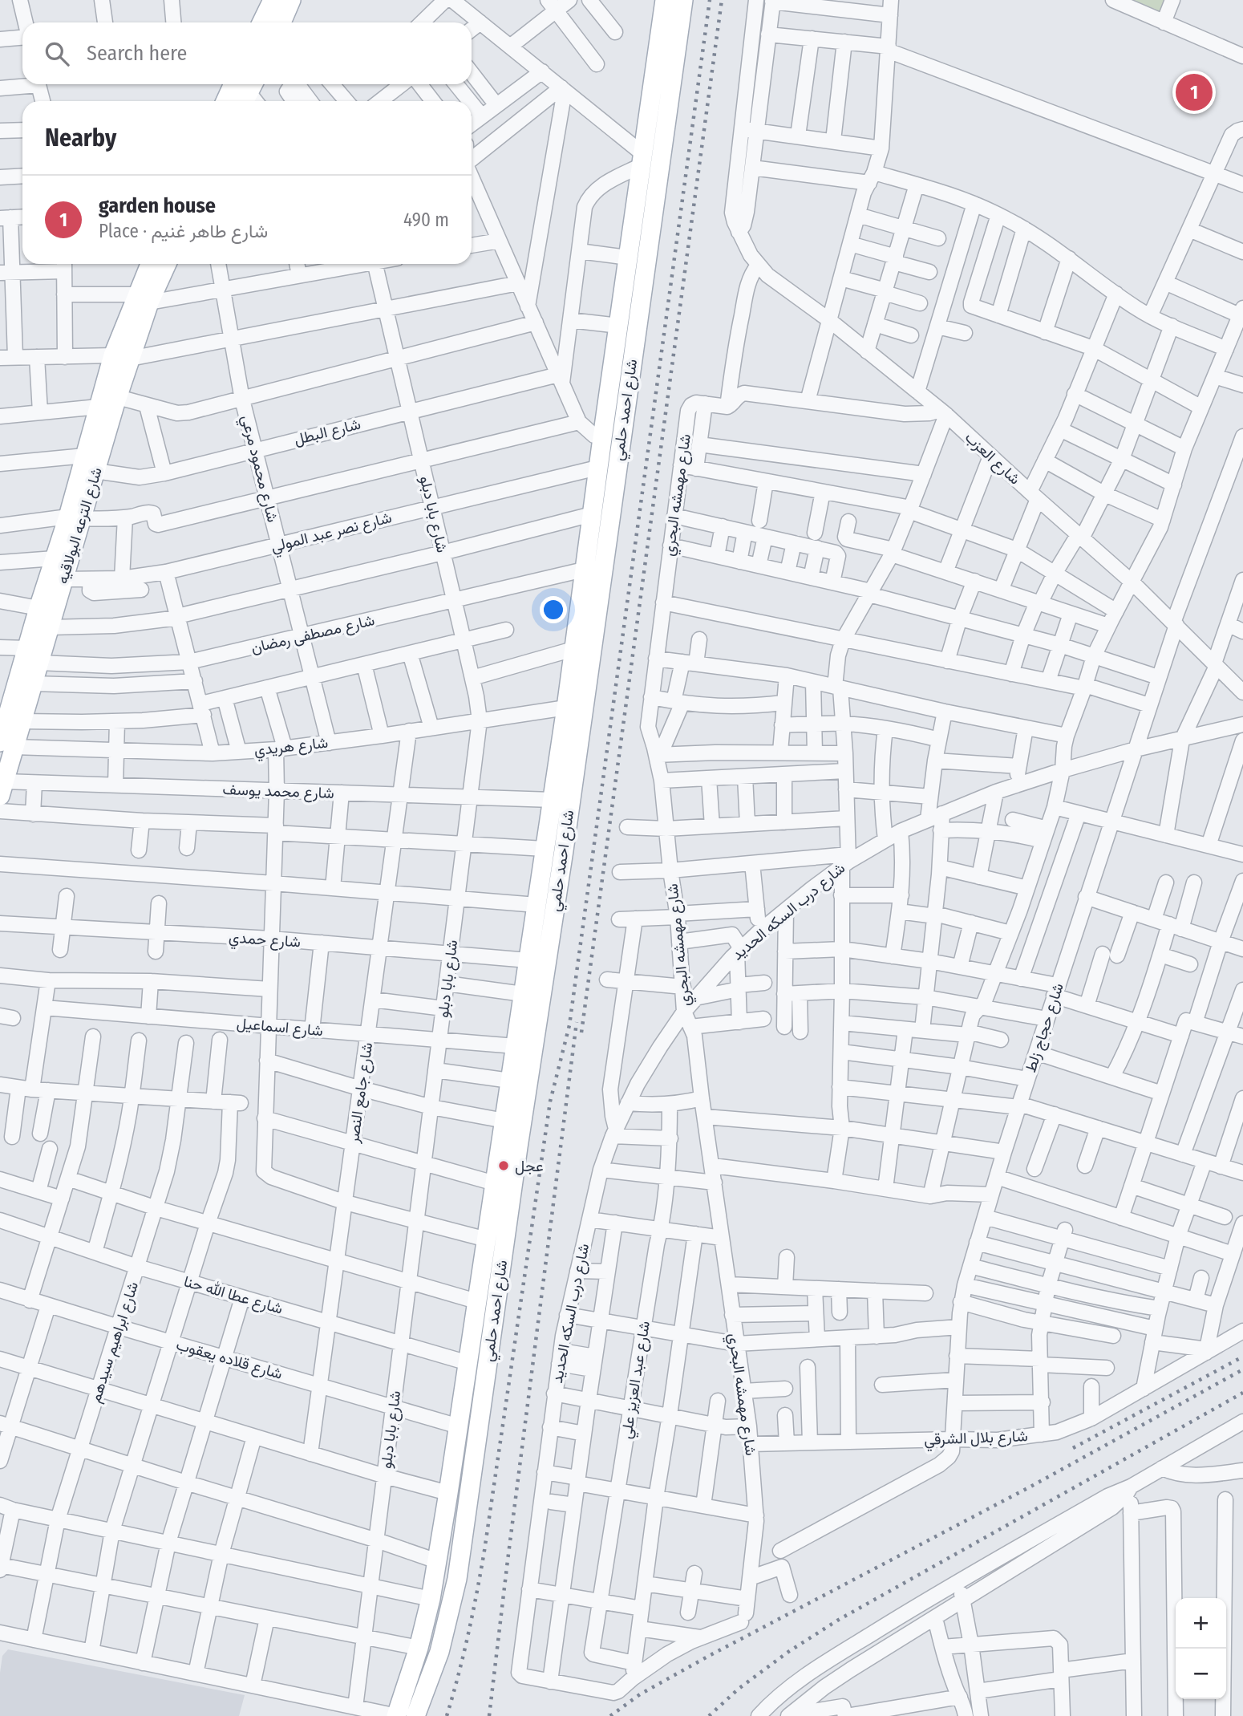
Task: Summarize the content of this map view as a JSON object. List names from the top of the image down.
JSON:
{
  "streets": {
    "main road": ["شارع احمد حلمي", "شارع الترعه البولاقيه"],
    "street": [
      "شارع البطل",
      "شارع العزب",
      "شارع محمود مرعي",
      "شارع مهمشه البحري",
      "شارع بابا دبلو",
      "شارع نصر عبد المولي",
      "شارع مصطفى رمضان",
      "شارع هريدي",
      "شارع محمد يوسف",
      "شارع درب السكه الحديد",
      "شارع حمدي",
      "شارع اسماعيل",
      "شارع حجاج زلط",
      "شارع جامع النصر",
      "شارع عطا الله حنا",
      "شارع ابراهيم سيدهم",
      "شارع قلاده يعقوب",
      "شارع عبد العزيز علي",
      "شارع بلال الشرقي"
    ]
  },
  "crossings": [
    ["شارع احمد حلمي", "شارع نصر عبد المولي"],
    ["شارع احمد حلمي", "شارع مصطفى رمضان"],
    ["شارع احمد حلمي", "شارع هريدي"],
    ["شارع احمد حلمي", "شارع محمد يوسف"],
    ["شارع احمد حلمي", "شارع حمدي"],
    ["شارع احمد حلمي", "شارع اسماعيل"],
    ["شارع احمد حلمي", "شارع عطا الله حنا"],
    ["شارع احمد حلمي", "شارع قلاده يعقوب"],
    ["شارع البطل", "شارع محمود مرعي"],
    ["شارع البطل", "شارع بابا دبلو"],
    ["شارع البطل", "شارع الترعه البولاقيه"],
    ["شارع العزب", "شارع حجاج زلط"],
    ["شارع محمود مرعي", "شارع نصر عبد المولي"],
    ["شارع محمود مرعي", "شارع مصطفى رمضان"],
    ["شارع محمود مرعي", "شارع هريدي"],
    ["شارع مهمشه البحري", "شارع درب السكه الحديد"],
    ["شارع مهمشه البحري", "شارع بلال الشرقي"],
    ["شارع بابا دبلو", "شارع نصر عبد المولي"],
    ["شارع بابا دبلو", "شارع مصطفى رمضان"],
    ["شارع بابا دبلو", "شارع هريدي"],
    ["شارع بابا دبلو", "شارع محمد يوسف"],
    ["شارع بابا دبلو", "شارع حمدي"],
    ["شارع بابا دبلو", "شارع اسماعيل"],
    ["شارع بابا دبلو", "شارع عطا الله حنا"],
    ["شارع بابا دبلو", "شارع قلاده يعقوب"],
    ["شارع الترعه البولاقيه", "شارع نصر عبد المولي"],
    ["شارع الترعه البولاقيه", "شارع مصطفى رمضان"],
    ["شارع الترعه البولاقيه", "شارع هريدي"],
    ["شارع الترعه البولاقيه", "شارع محمد يوسف"],
    ["شارع هريدي", "شارع جامع النصر"],
    ["شارع محمد يوسف", "شارع جامع النصر"],
    ["شارع درب السكه الحديد", "شارع حجاج زلط"],
    ["شارع حمدي", "شارع جامع النصر"],
    ["شارع اسماعيل", "شارع جامع النصر"],
    ["شارع حجاج زلط", "شارع بلال الشرقي"],
    ["شارع جامع النصر", "شارع عطا الله حنا"],
    ["شارع جامع النصر", "شارع قلاده يعقوب"],
    ["شارع عطا الله حنا", "شارع ابراهيم سيدهم"],
    ["شارع ابراهيم سيدهم", "شارع قلاده يعقوب"]
  ],
  "places": ["عجل"],
  "page": {
    "search": "Search here",
    "pins": "1",
    "heading": "Nearby",
    "list": [
      {
        "mark": "1",
        "name": "garden house",
        "note": "Place · شارع طاهر غنيم",
        "value": "490 m"
      }
    ],
    "map_buttons": ["+", "−"]
  }
}
